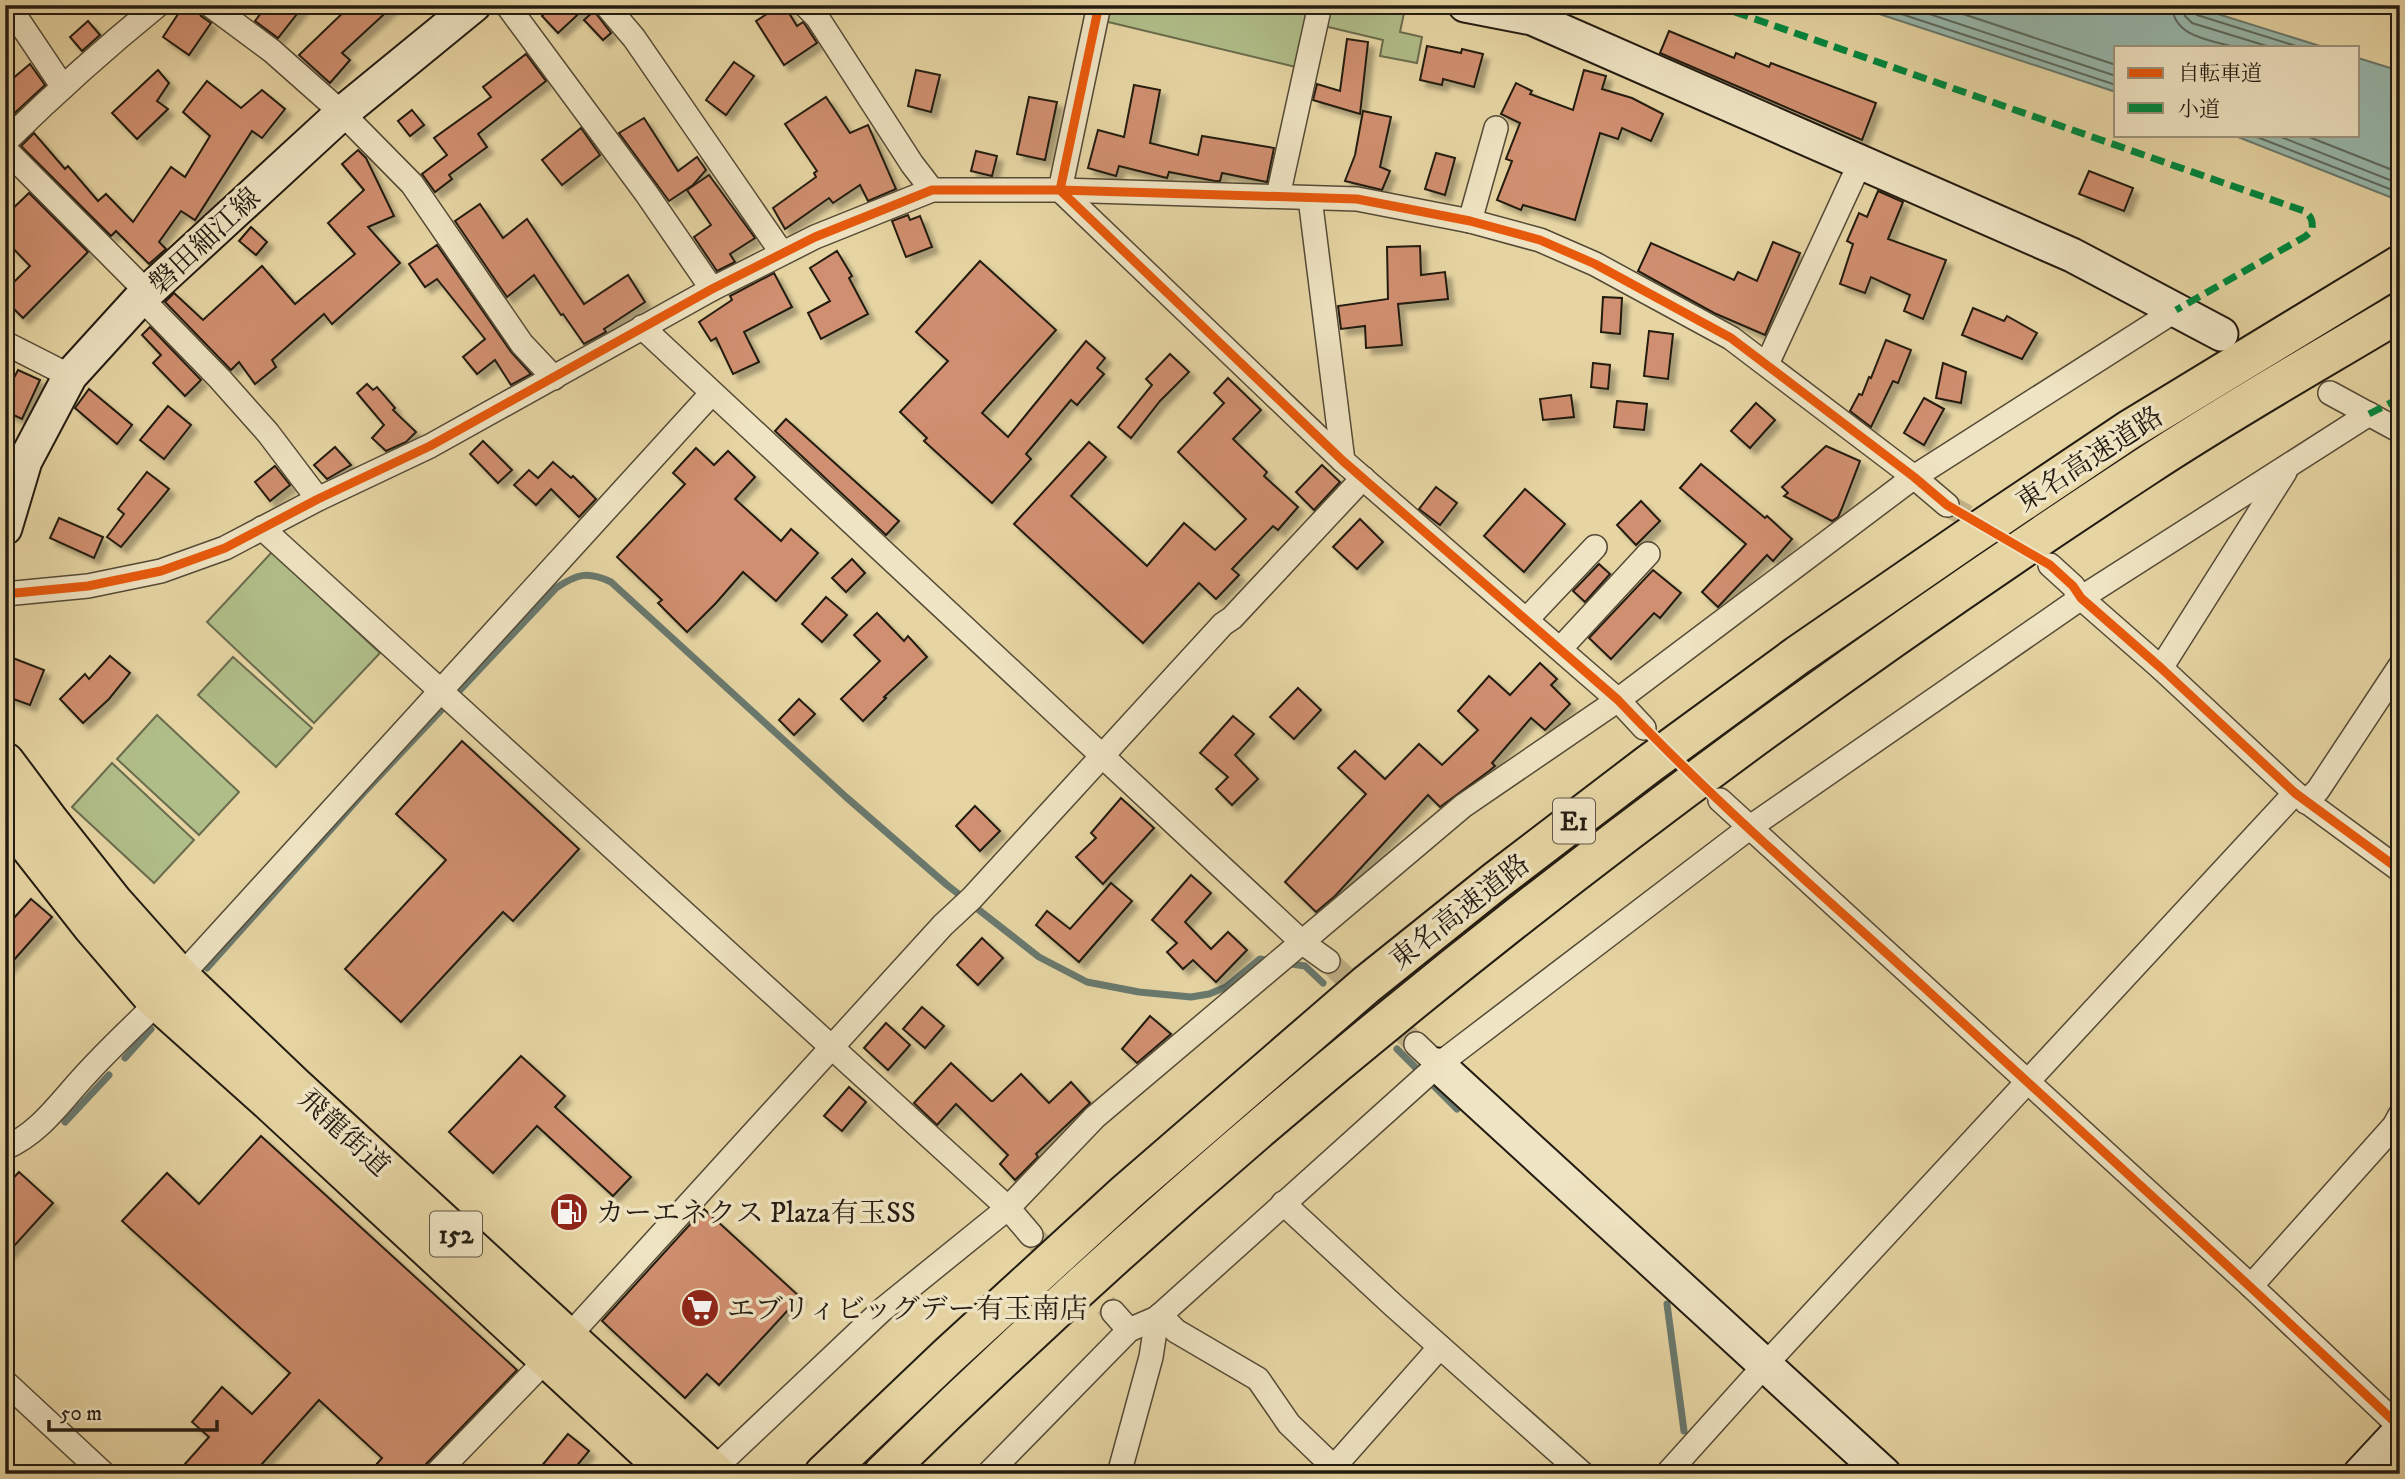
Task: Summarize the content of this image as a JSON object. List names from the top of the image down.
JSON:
{
  "streets": {
    "highway": [
      "東名高速道路",
      "E1",
      "飛龍街道",
      "152"
    ],
    "street": ["磐田細江線"]
  },
  "places": {
    "fuel station": ["カーエネクス Plaza有玉SS"],
    "supermarket": ["エブリィビッグデー有玉南店"]
  },
  "legend": ["自転車道", "小道"],
  "scale_bar": "50 m"
}
